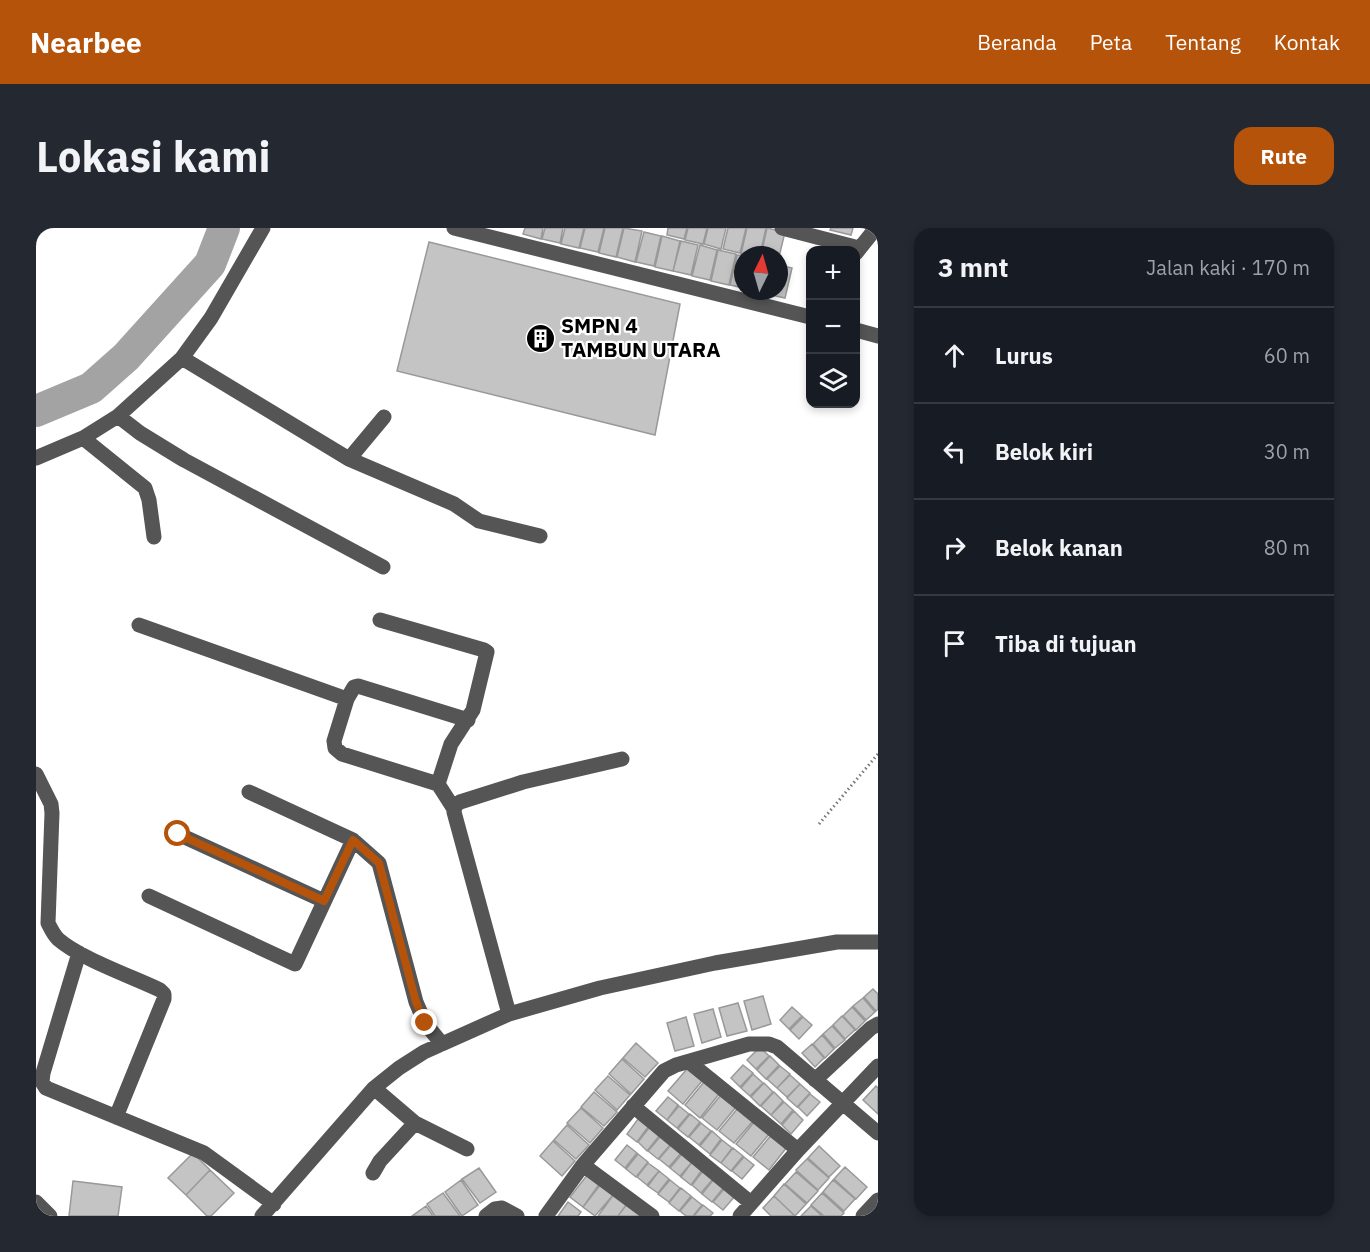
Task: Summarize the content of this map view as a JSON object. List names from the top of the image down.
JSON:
{
  "places": {
    "building": ["SMPN 4 TAMBUN UTARA"]
  },
  "north": "top",
  "page": {
    "header": "Nearbee",
    "nav": [
      "Beranda",
      "Peta",
      "Tentang",
      "Kontak"
    ],
    "buttons": "Rute",
    "title": "Lokasi kami",
    "heading": ["3 mnt", "Jalan kaki · 170 m"],
    "map_buttons": ["+", "−"],
    "list": [
      ["Lurus", "60 m"],
      ["Belok kiri", "30 m"],
      ["Belok kanan", "80 m"],
      "Tiba di tujuan"
    ]
  }
}
